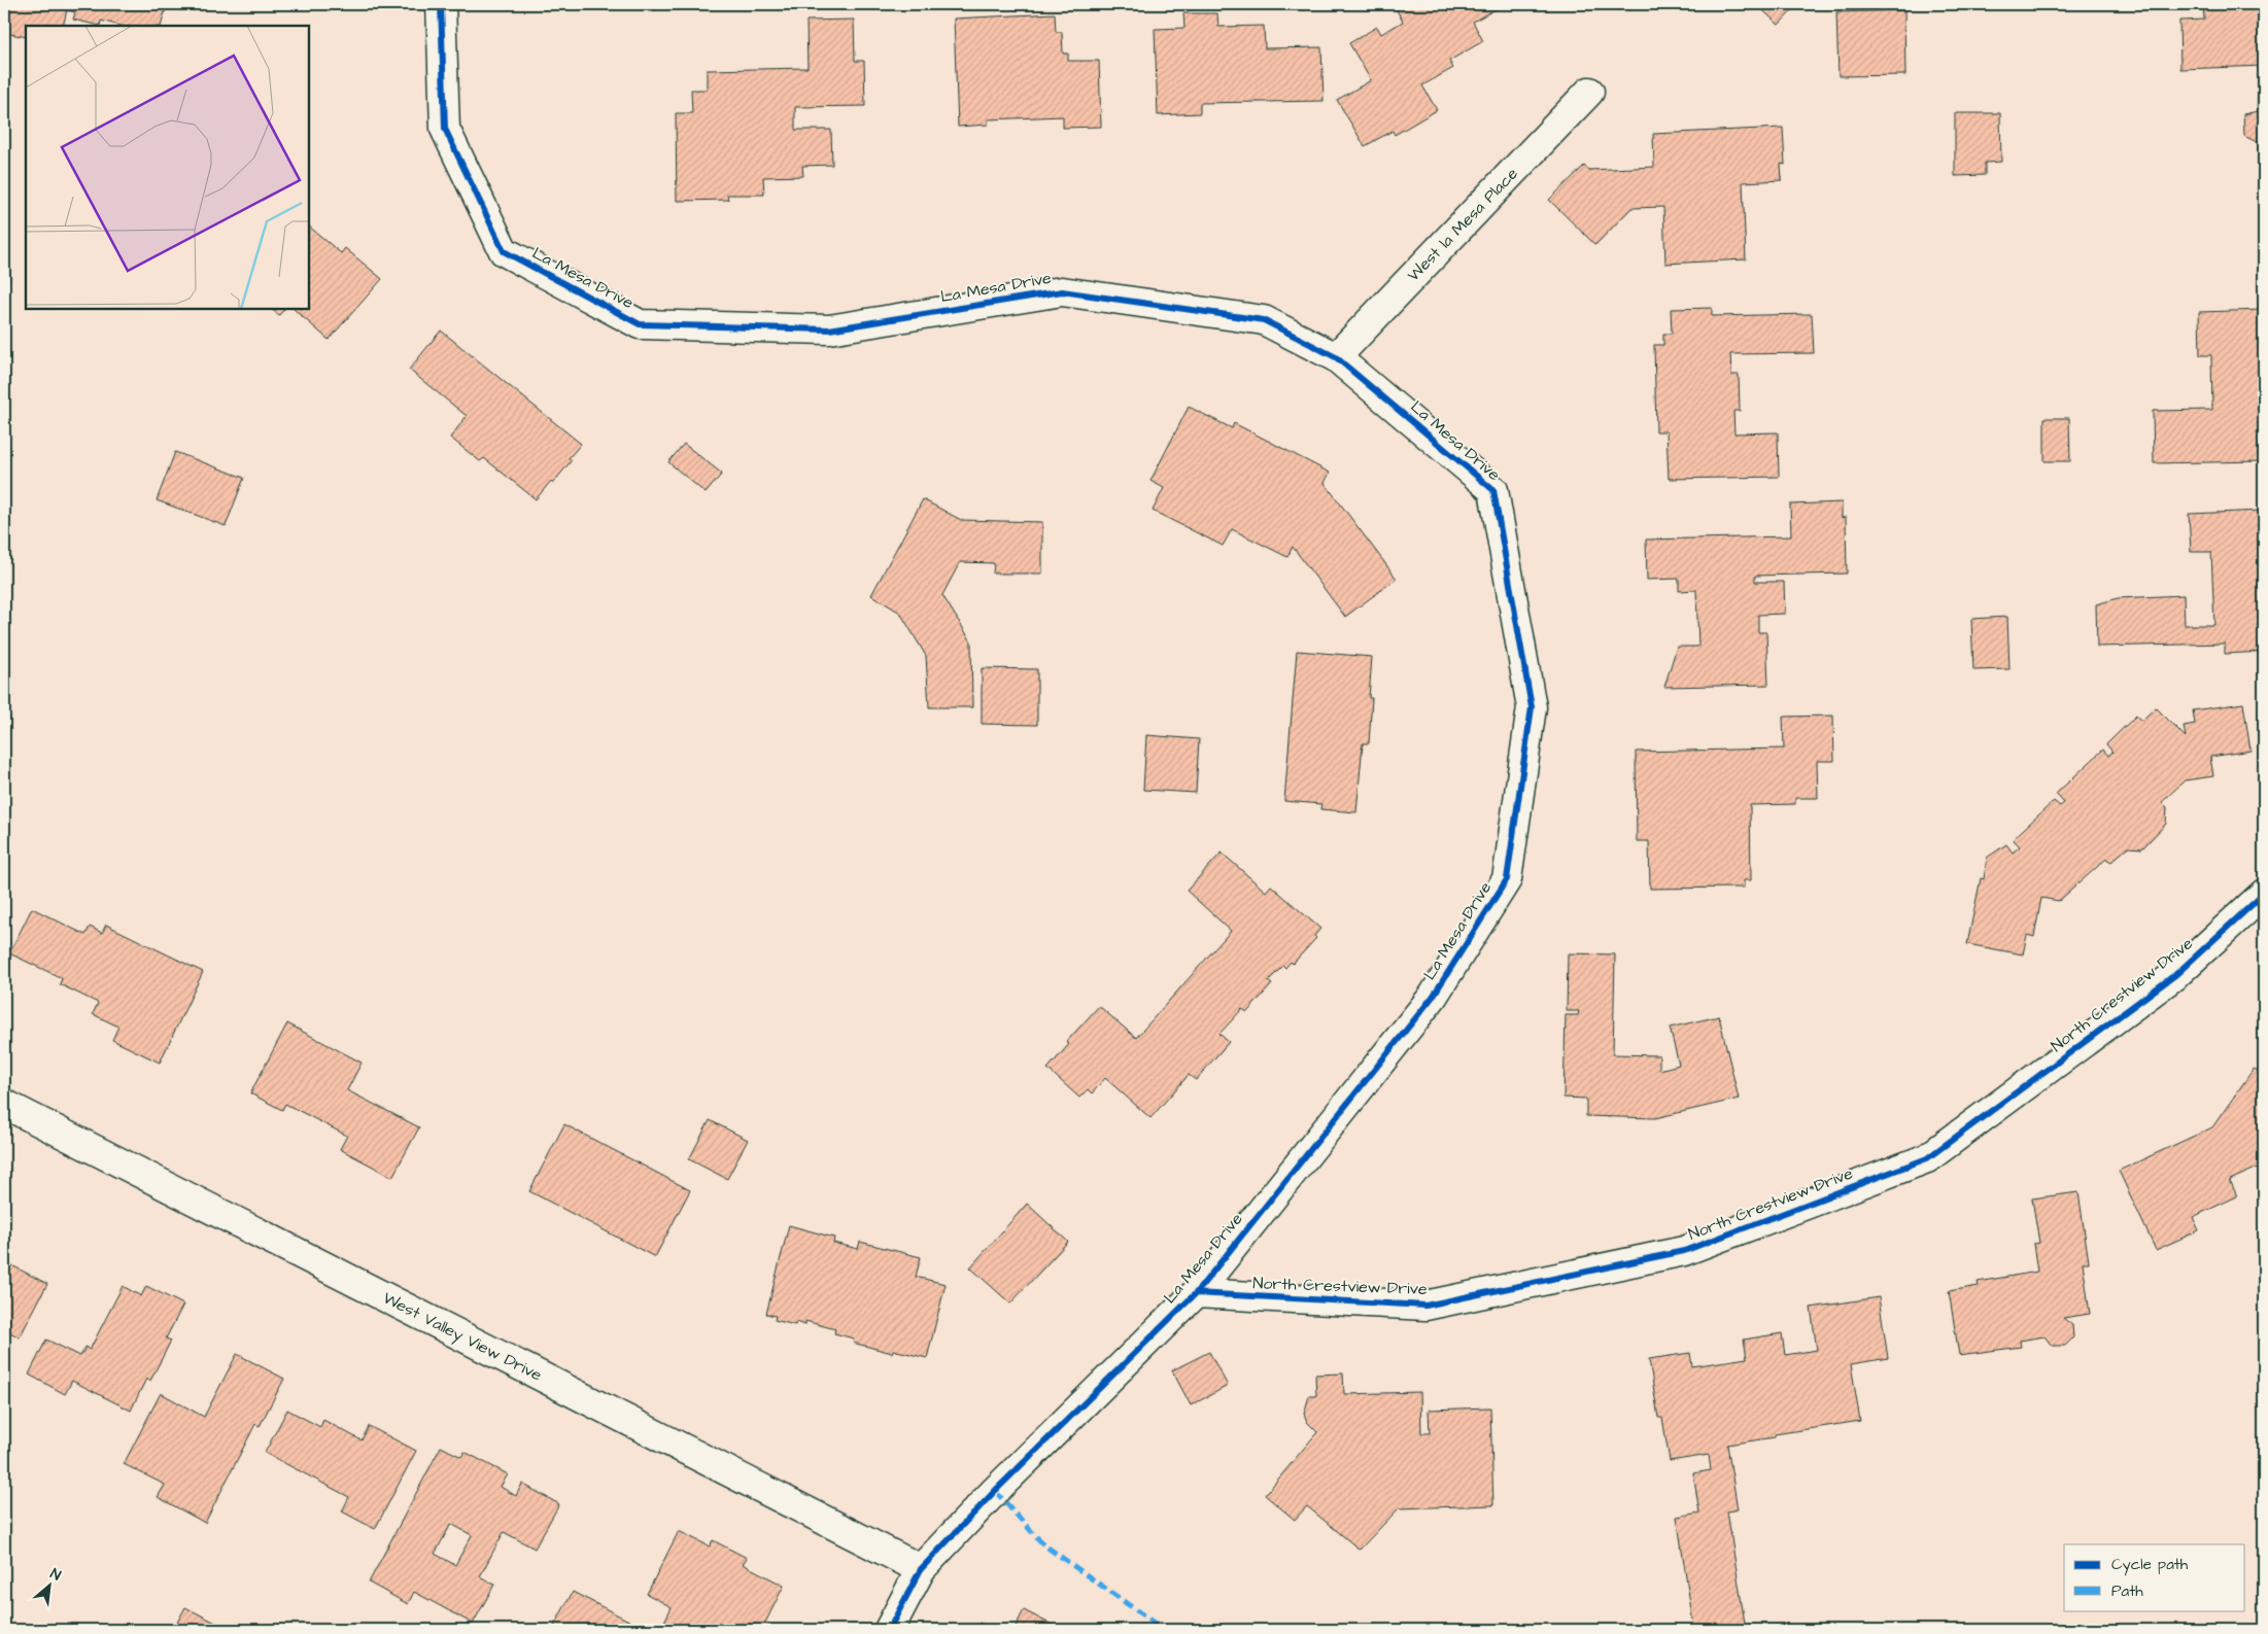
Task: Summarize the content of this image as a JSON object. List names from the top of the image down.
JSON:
{
  "streets": {
    "street": [
      "West la Mesa Place",
      "La Mesa Drive",
      "North Crestview Drive",
      "West Valley View Drive"
    ]
  },
  "crossings": [
    ["West la Mesa Place", "La Mesa Drive"],
    ["La Mesa Drive", "North Crestview Drive"],
    ["La Mesa Drive", "West Valley View Drive"]
  ],
  "legend": ["Cycle path", "Path"],
  "north": "top right"
}
